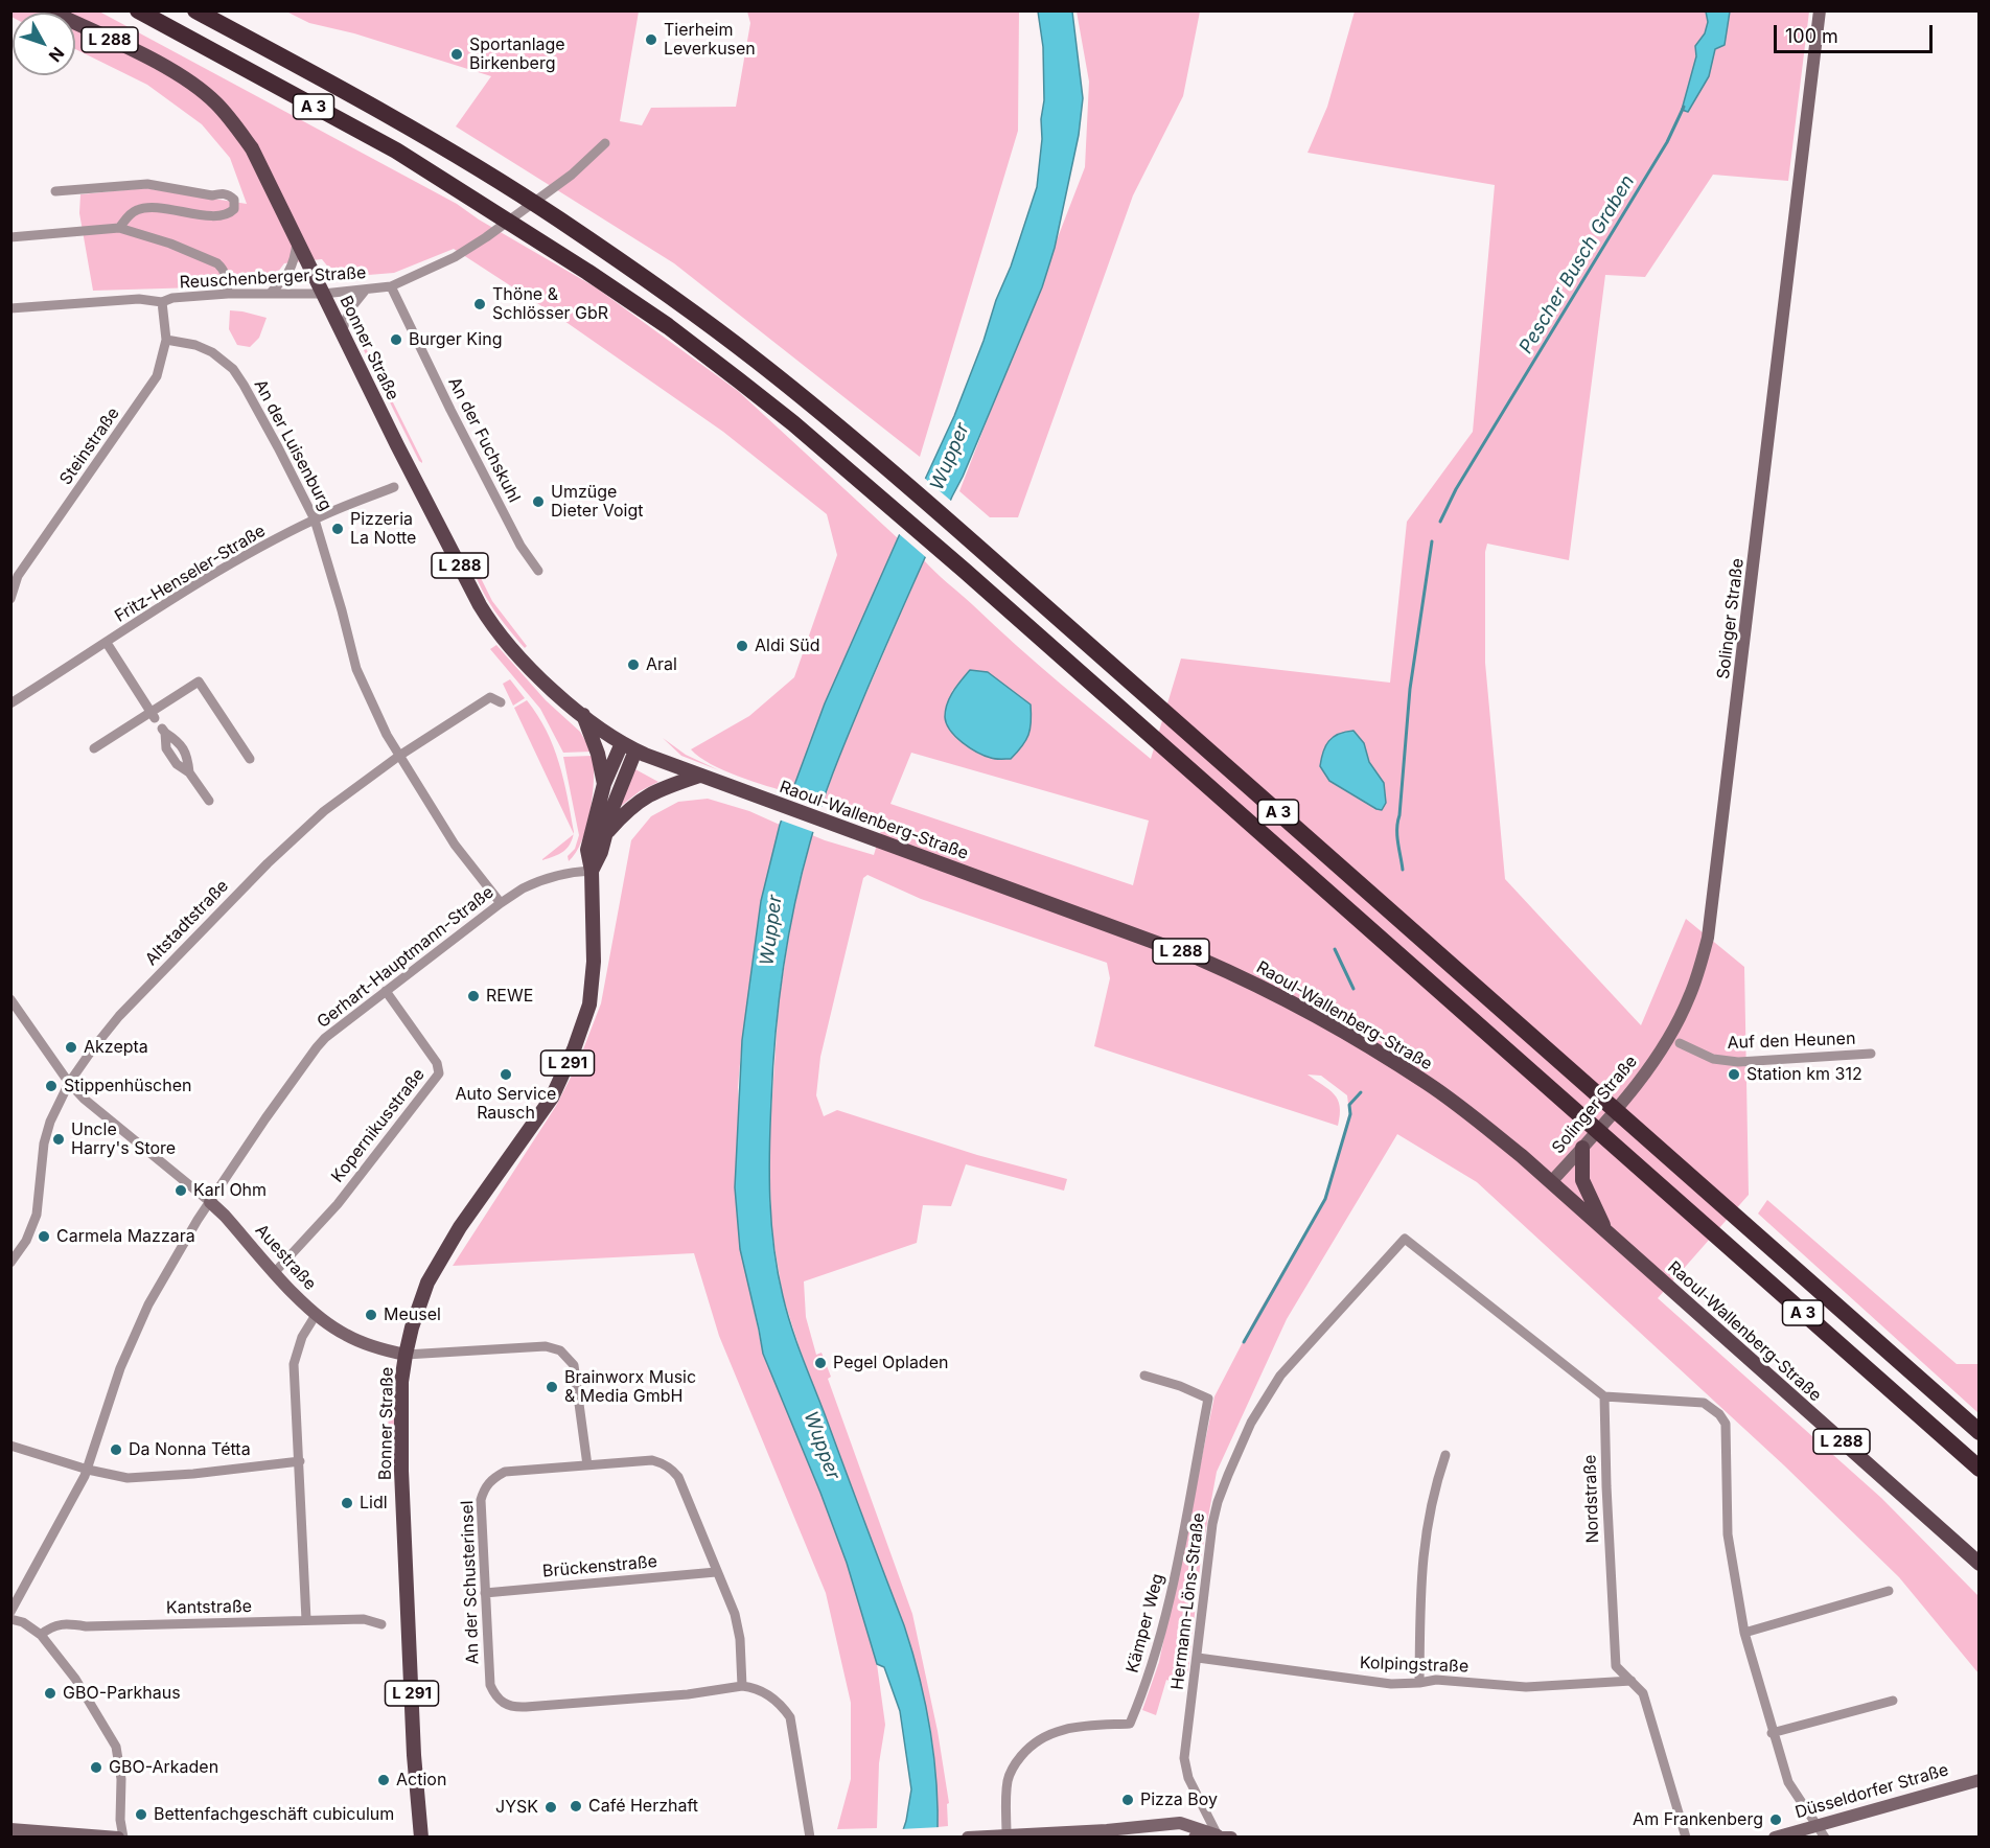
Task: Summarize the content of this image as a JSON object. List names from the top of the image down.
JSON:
{
  "streets": {
    "highway": ["A 3"],
    "main road": [
      "L 288",
      "Bonner Straße",
      "Solinger Straße",
      "Raoul-Wallenberg-Straße",
      "L 291",
      "Auestraße",
      "Düsseldorfer Straße"
    ],
    "street": [
      "Reuschenberger Straße",
      "An der Fuchskuhl",
      "An der Luisenburg",
      "Steinstraße",
      "Fritz-Henseler-Straße",
      "Altstadtstraße",
      "Gerhart-Hauptmann-Straße",
      "Auf den Heunen",
      "Kopernikusstraße",
      "Nordstraße",
      "Brückenstraße",
      "An der Schusterinsel",
      "Hermann-Löns-Straße",
      "Kantstraße",
      "Kämper Weg",
      "Kolpingstraße"
    ]
  },
  "crossings": [
    ["Reuschenberger Straße", "Bonner Straße"],
    ["Reuschenberger Straße", "An der Fuchskuhl"],
    ["Reuschenberger Straße", "Steinstraße"],
    ["Bonner Straße", "Raoul-Wallenberg-Straße"],
    ["Bonner Straße", "Gerhart-Hauptmann-Straße"],
    ["Bonner Straße", "Auestraße"],
    ["An der Luisenburg", "Steinstraße"],
    ["An der Luisenburg", "Fritz-Henseler-Straße"],
    ["An der Luisenburg", "Altstadtstraße"],
    ["An der Luisenburg", "Gerhart-Hauptmann-Straße"],
    ["Solinger Straße", "Raoul-Wallenberg-Straße"],
    ["Altstadtstraße", "Auestraße"],
    ["Gerhart-Hauptmann-Straße", "Kopernikusstraße"],
    ["Gerhart-Hauptmann-Straße", "Auestraße"],
    ["Kopernikusstraße", "Auestraße"],
    ["Nordstraße", "Hermann-Löns-Straße"],
    ["Nordstraße", "Kolpingstraße"],
    ["Brückenstraße", "An der Schusterinsel"],
    ["Hermann-Löns-Straße", "Kolpingstraße"]
  ],
  "water": ["Pescher Busch Graben", "Wupper"],
  "places": [
    "Tierheim Leverkusen",
    "Sportanlage Birkenberg",
    "Thöne & Schlösser GbR",
    "Burger King",
    "Umzüge Dieter Voigt",
    "Pizzeria La Notte",
    "Aldi Süd",
    "Aral",
    "REWE",
    "Akzepta",
    "Auto Service Rausch",
    "Station km 312",
    "Stippenhüschen",
    "Uncle Harry's Store",
    "Karl Ohm",
    "Carmela Mazzara",
    "Meusel",
    "Pegel Opladen",
    "Brainworx Music & Media GmbH",
    "Da Nonna Tétta",
    "Lidl",
    "GBO-Parkhaus",
    "GBO-Arkaden",
    "Action",
    "Pizza Boy",
    "Café Herzhaft",
    "JYSK",
    "Bettenfachgeschäft cubiculum",
    "Am Frankenberg"
  ],
  "scale_bar": "100 m",
  "north": "bottom right"
}
